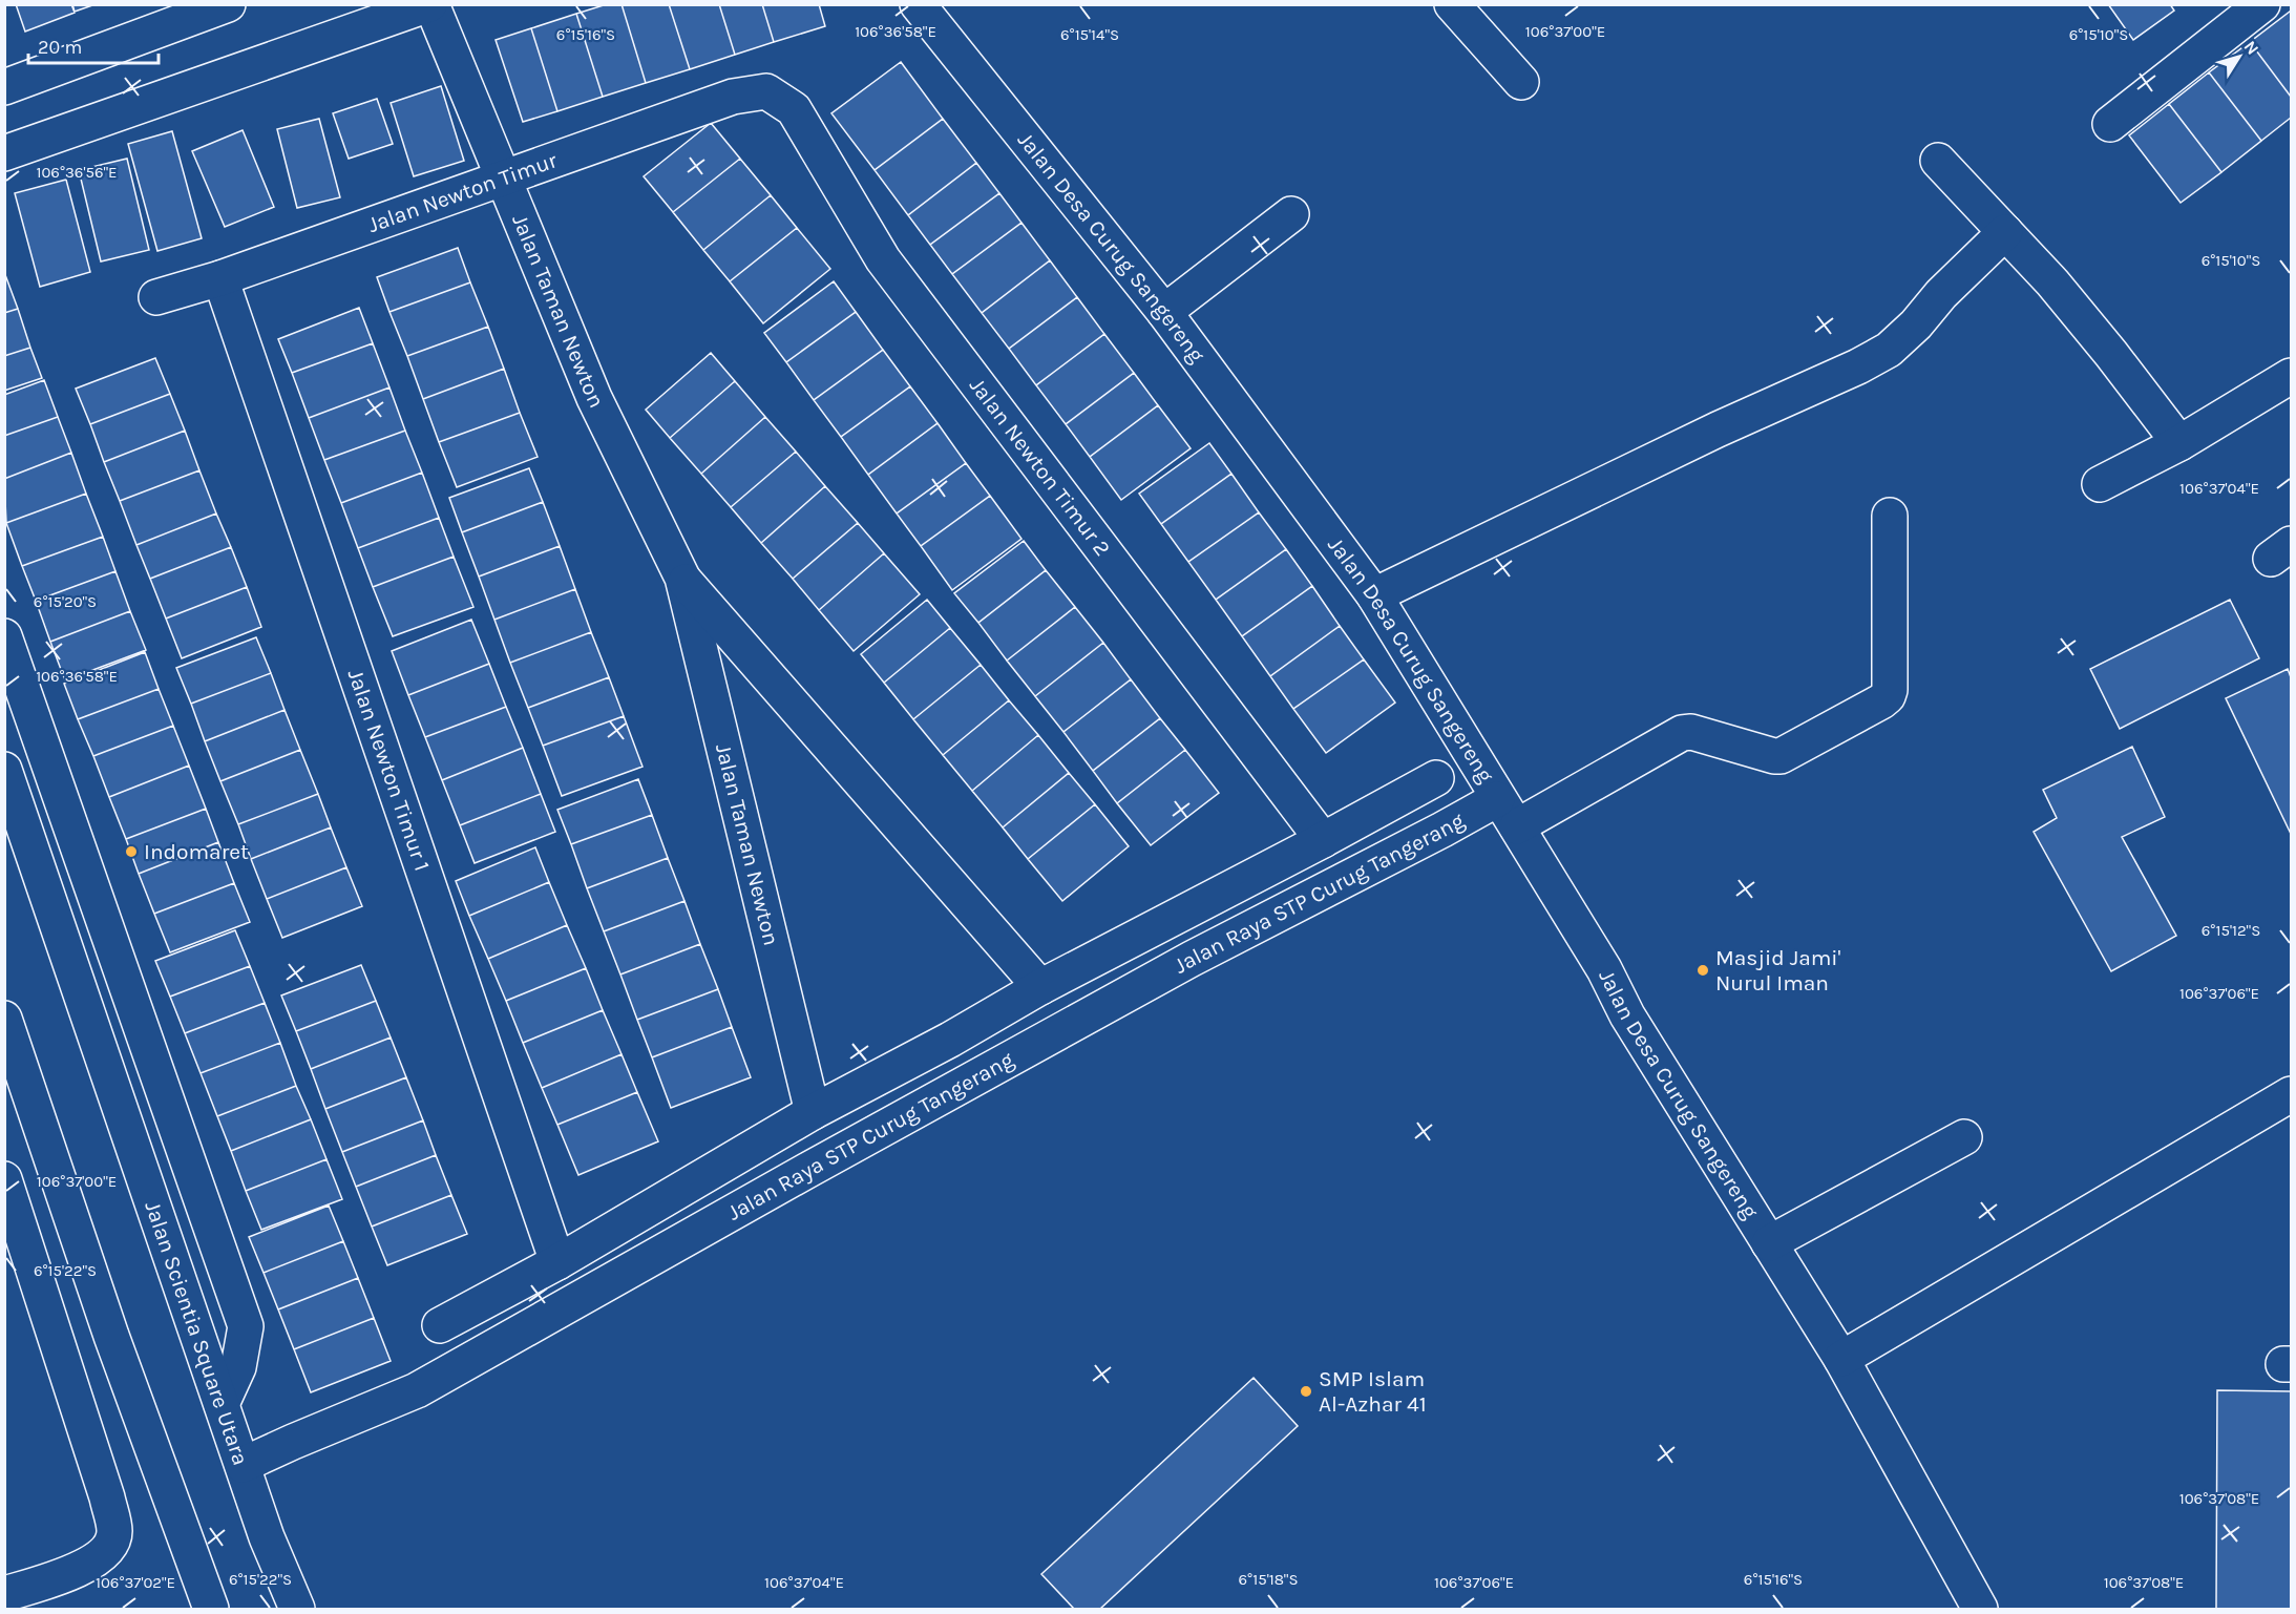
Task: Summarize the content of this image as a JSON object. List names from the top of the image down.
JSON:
{
  "streets": {
    "street": [
      "Jalan Newton Timur",
      "Jalan Desa Curug Sangereng",
      "Jalan Taman Newton",
      "Jalan Newton Timur 2",
      "Jalan Newton Timur 1",
      "Jalan Raya STP Curug Tangerang",
      "Jalan Scientia Square Utara"
    ]
  },
  "crossings": [
    ["Jalan Newton Timur", "Jalan Taman Newton"],
    ["Jalan Newton Timur", "Jalan Newton Timur 2"],
    ["Jalan Newton Timur", "Jalan Newton Timur 1"],
    ["Jalan Desa Curug Sangereng", "Jalan Raya STP Curug Tangerang"],
    ["Jalan Raya STP Curug Tangerang", "Jalan Scientia Square Utara"]
  ],
  "places": ["Indomaret", "Masjid Jami' Nurul Iman", "SMP Islam Al-Azhar 41"],
  "scale_bar": "20 m",
  "north": "top right",
  "coordinates": [
    "106°36'58\"E",
    "106°37'00\"E",
    "6°15'16\"S",
    "6°15'14\"S",
    "6°15'10\"S",
    "106°36'56\"E",
    "106°37'04\"E",
    "6°15'20\"S",
    "6°15'12\"S",
    "106°37'06\"E",
    "6°15'22\"S",
    "106°37'08\"E",
    "6°15'18\"S",
    "106°37'02\"E"
  ]
}
